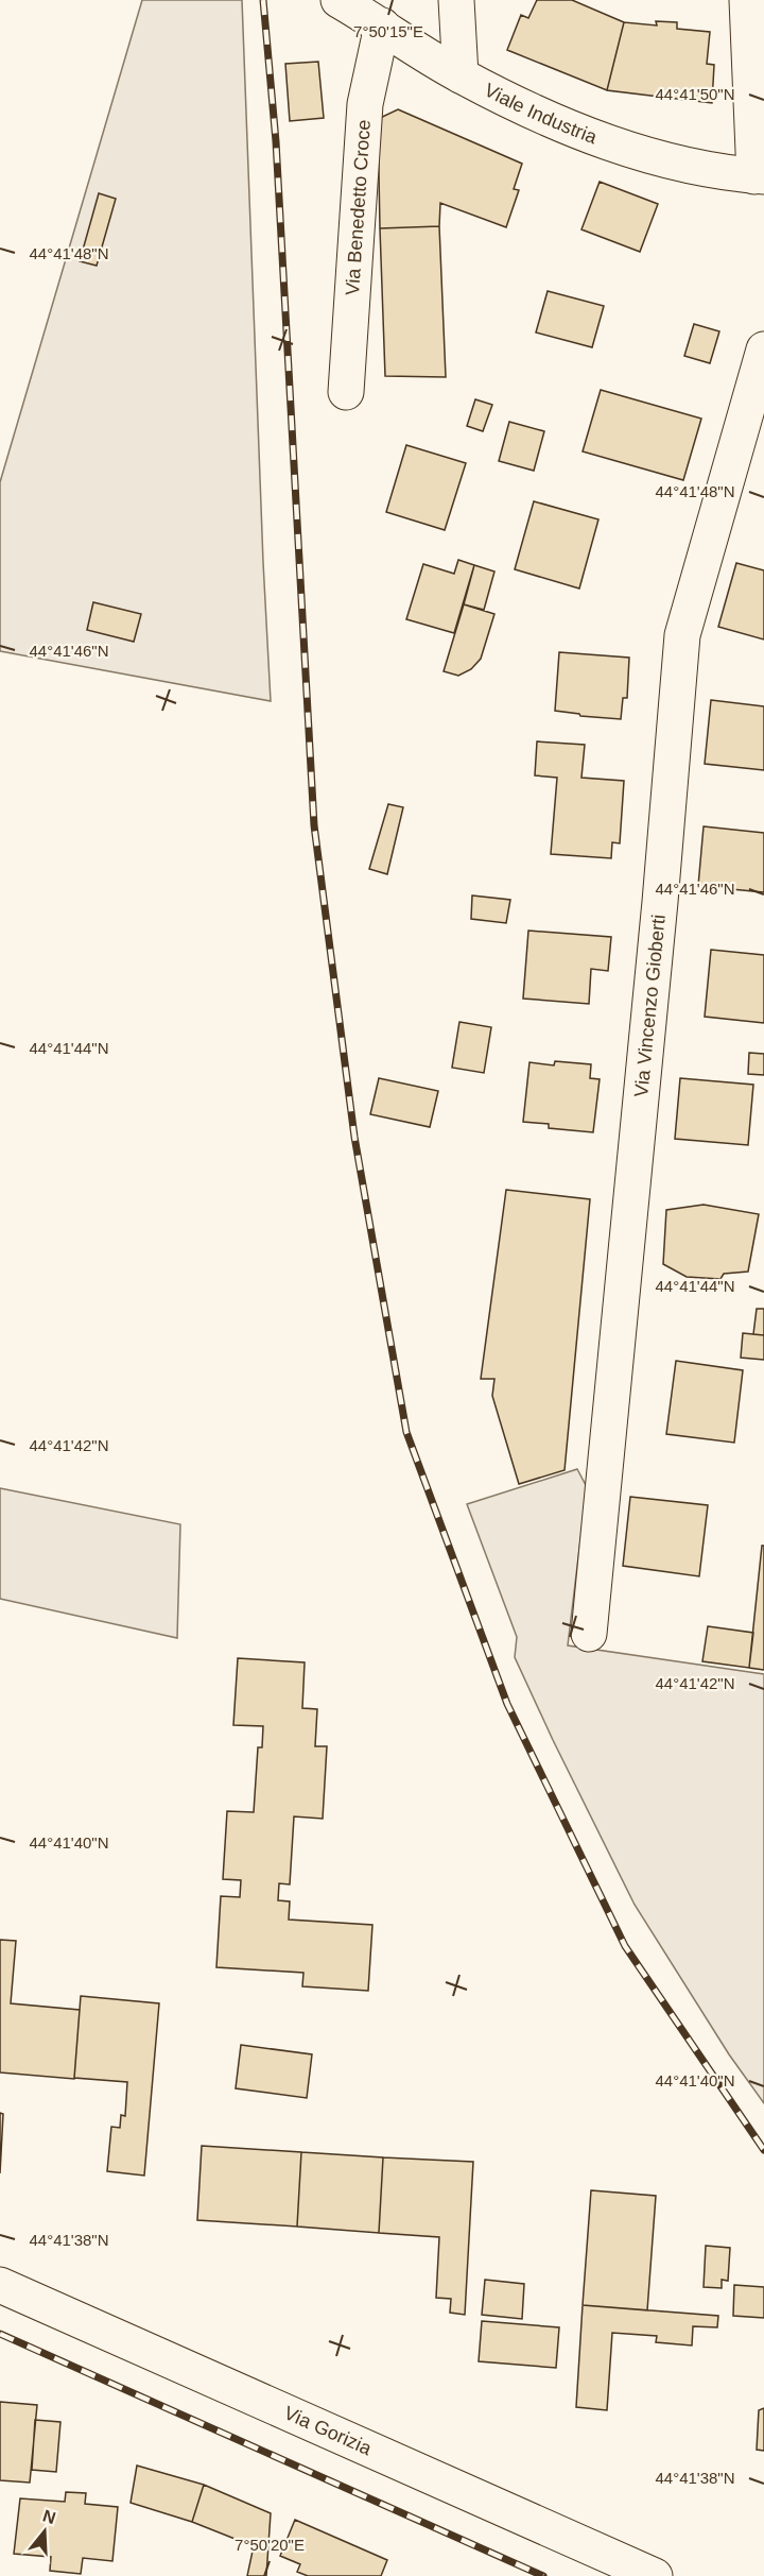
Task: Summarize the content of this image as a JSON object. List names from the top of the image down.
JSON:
{
  "streets": {
    "street": [
      "Viale Industria",
      "Via Benedetto Croce",
      "Via Vincenzo Gioberti",
      "Via Gorizia"
    ]
  },
  "crossings": [
    ["Viale Industria", "Via Benedetto Croce"]
  ],
  "north": "top",
  "coordinates": [
    "7°50'15\"E",
    "44°41'50\"N",
    "44°41'48\"N",
    "44°41'46\"N",
    "44°41'44\"N",
    "44°41'42\"N",
    "44°41'40\"N",
    "44°41'38\"N",
    "7°50'20\"E"
  ]
}
